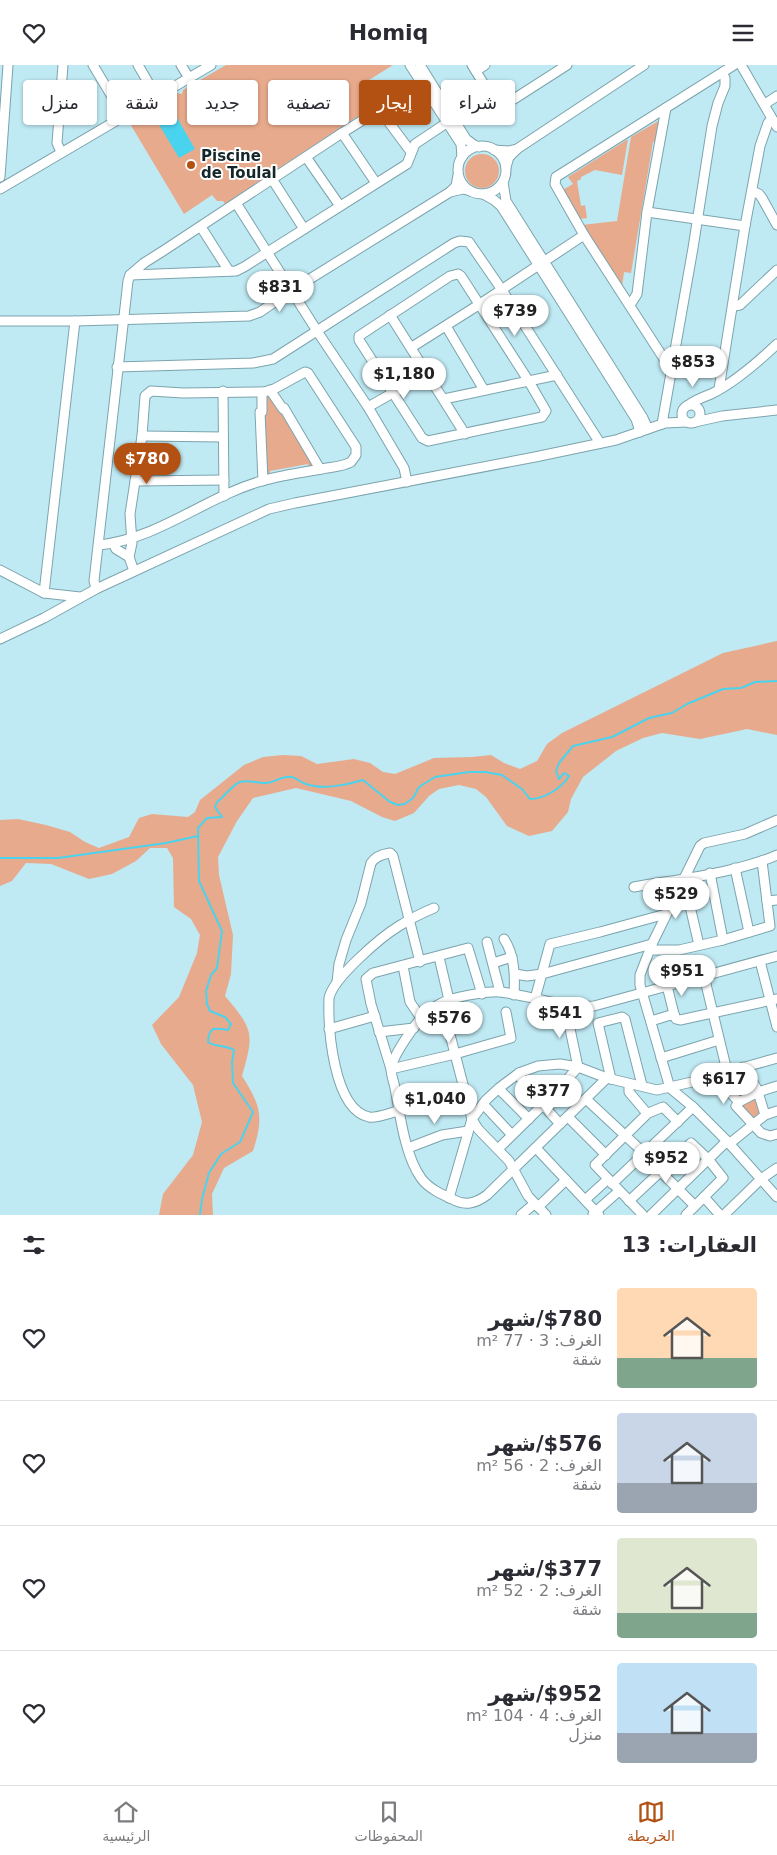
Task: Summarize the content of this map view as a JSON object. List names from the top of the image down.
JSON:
{
  "places": ["Piscine de Toulal"],
  "page": {
    "header": "Homiq",
    "chip": [
      "شراء",
      "إيجار",
      "تصفية",
      "جديد",
      "شقة",
      "منزل"
    ],
    "price": [
      "$831",
      "$739",
      "$853",
      "$1,180",
      "$780",
      "$529",
      "$951",
      "$541",
      "$576",
      "$617",
      "$377",
      "$1,040",
      "$952"
    ],
    "heading": "العقارات: 13",
    "list": [
      {
        "name": "$780/شهر",
        "note": "الغرف: 3 · 77 m² · شقة"
      },
      {
        "name": "$576/شهر",
        "note": "الغرف: 2 · 56 m² · شقة"
      },
      {
        "name": "$377/شهر",
        "note": "الغرف: 2 · 52 m² · شقة"
      },
      {
        "name": "$952/شهر",
        "note": "الغرف: 4 · 104 m² · منزل"
      }
    ],
    "tabs": ["الخريطة", "المحفوظات", "الرئيسية"]
  }
}
